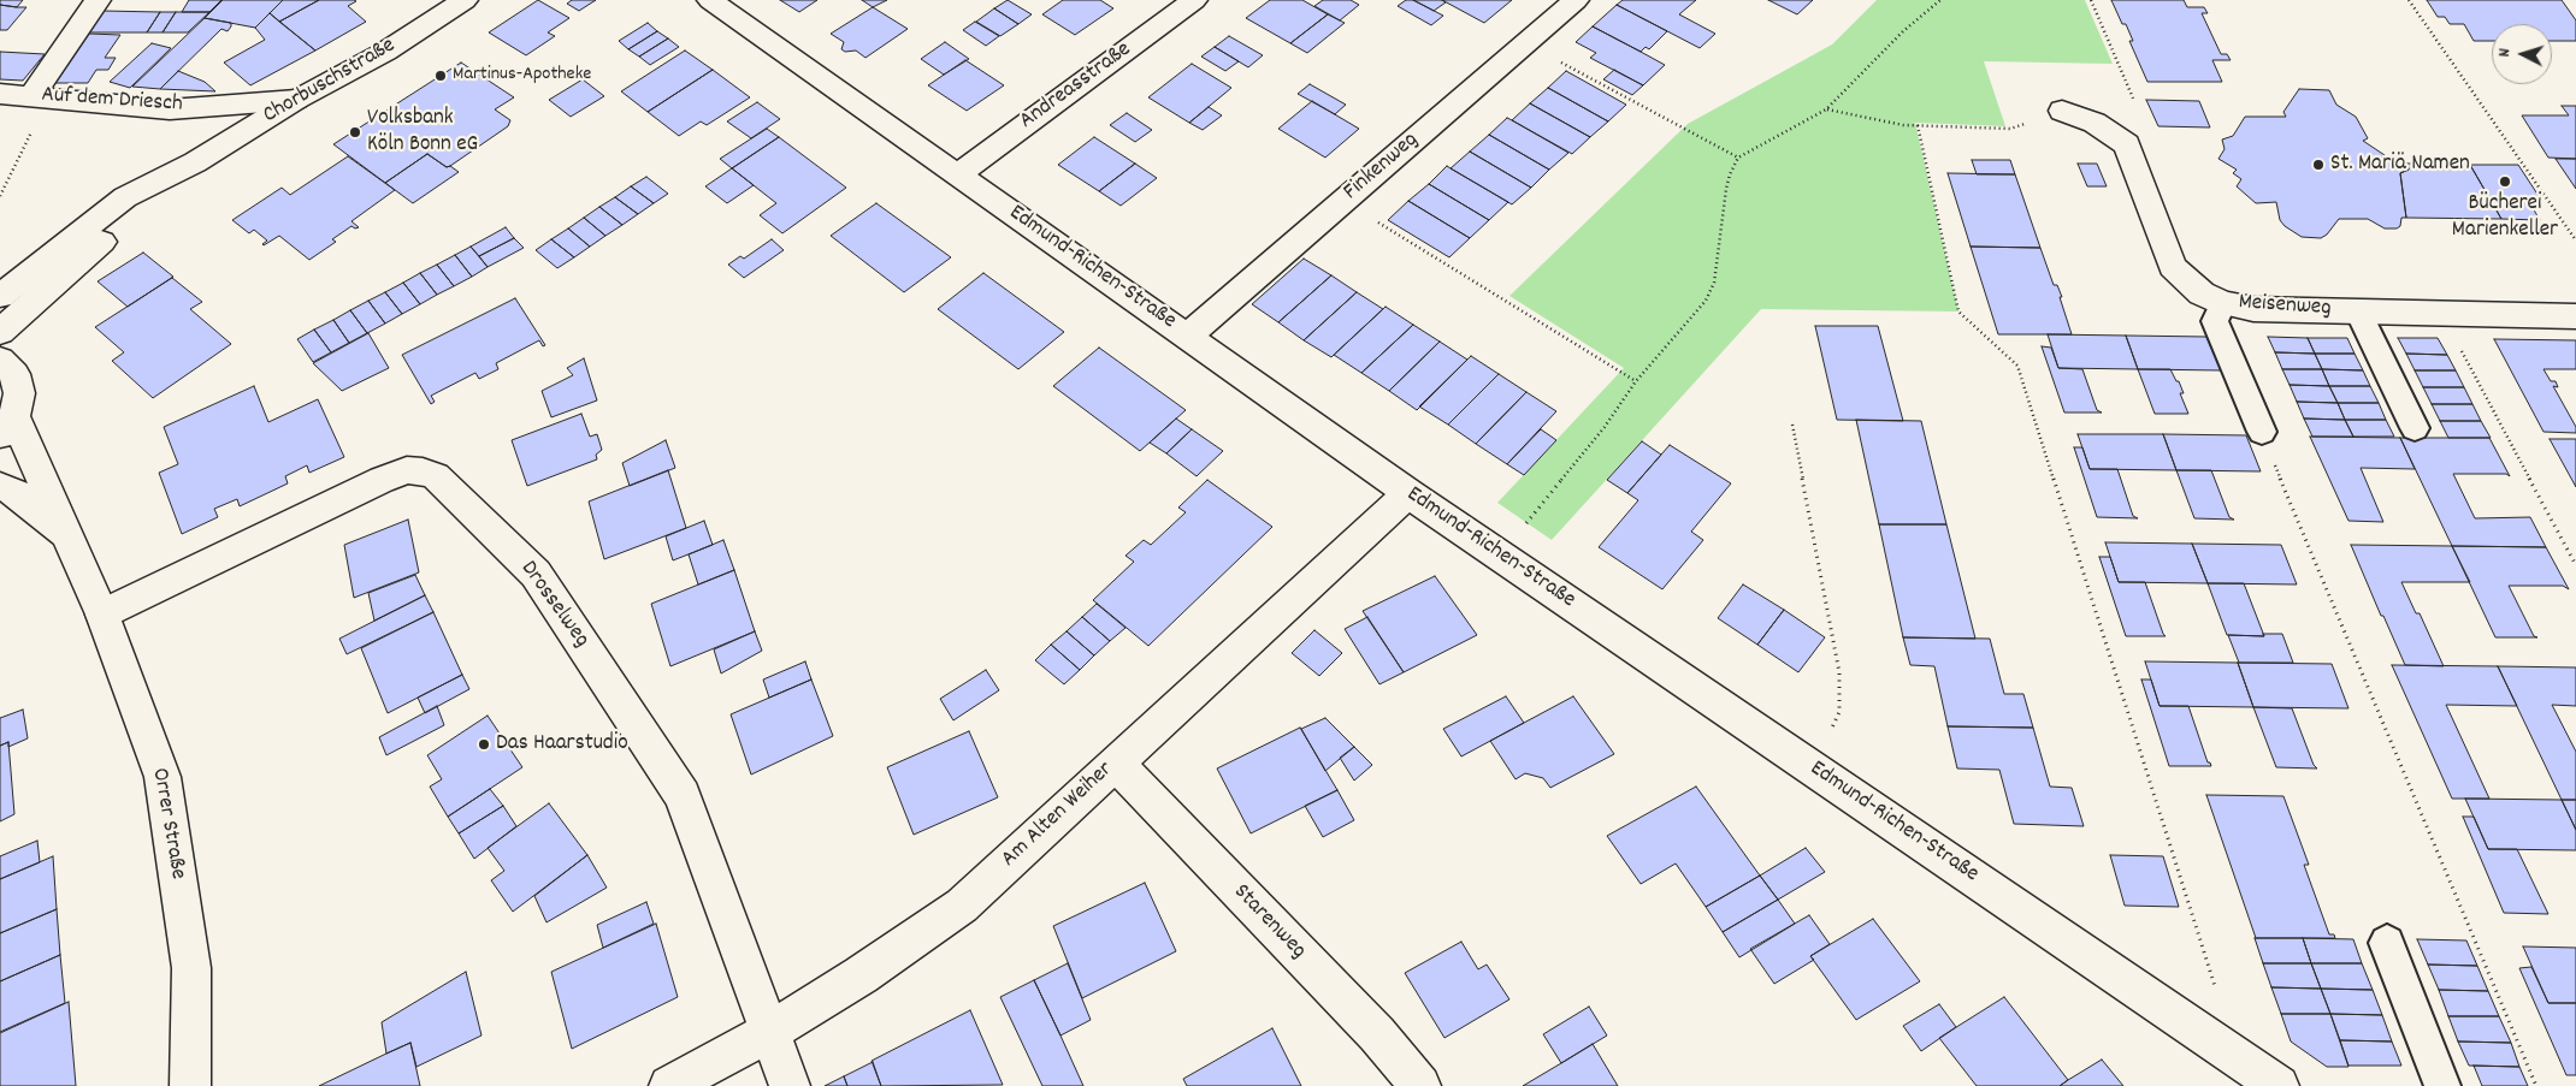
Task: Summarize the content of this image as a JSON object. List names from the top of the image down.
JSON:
{
  "streets": {
    "street": [
      "Chorbuschstraße",
      "Andreasstraße",
      "Auf dem Driesch",
      "Finkenweg",
      "Edmund-Richen-Straße",
      "Meisenweg",
      "Drosselweg",
      "Am Alten Weiher",
      "Orrer Straße",
      "Starenweg"
    ]
  },
  "crossings": [
    ["Chorbuschstraße", "Auf dem Driesch"],
    ["Andreasstraße", "Edmund-Richen-Straße"],
    ["Finkenweg", "Edmund-Richen-Straße"],
    ["Edmund-Richen-Straße", "Am Alten Weiher"],
    ["Drosselweg", "Am Alten Weiher"],
    ["Drosselweg", "Orrer Straße"],
    ["Am Alten Weiher", "Starenweg"]
  ],
  "places": [
    "Martinus-Apotheke",
    "Volksbank Köln Bonn eG",
    "St. Mariä Namen",
    "Bücherei Marienkeller",
    "Das Haarstudio"
  ],
  "north": "left"
}
